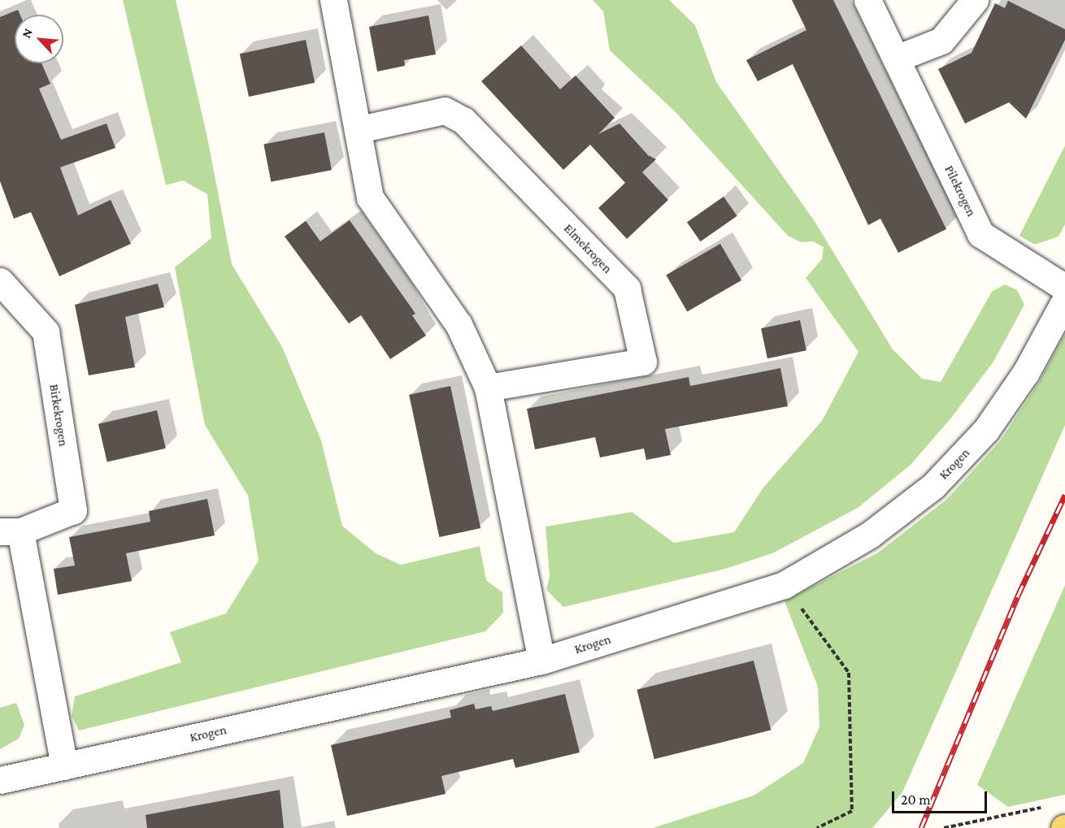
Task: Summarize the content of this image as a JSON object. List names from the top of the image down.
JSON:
{
  "streets": {
    "street": [
      "Pilekrogen",
      "Elmekrogen",
      "Birkekrogen",
      "Krogen"
    ]
  },
  "crossings": [
    ["Birkekrogen", "Krogen"]
  ],
  "scale_bar": "20 m",
  "north": "top left"
}
